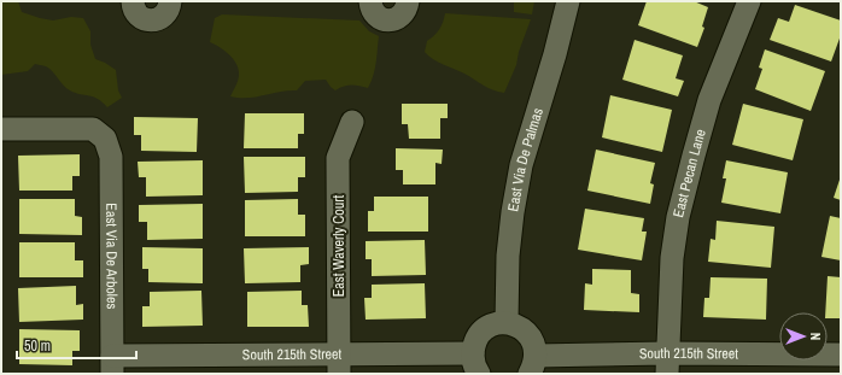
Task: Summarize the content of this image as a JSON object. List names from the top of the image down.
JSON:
{
  "streets": {
    "street": [
      "East Via De Palmas",
      "East Pecan Lane",
      "East Waverly Court",
      "East Via De Arboles",
      "South 215th Street"
    ]
  },
  "crossings": [
    ["East Pecan Lane", "South 215th Street"],
    ["East Waverly Court", "South 215th Street"],
    ["East Via De Arboles", "South 215th Street"]
  ],
  "scale_bar": "50 m",
  "north": "right"
}
